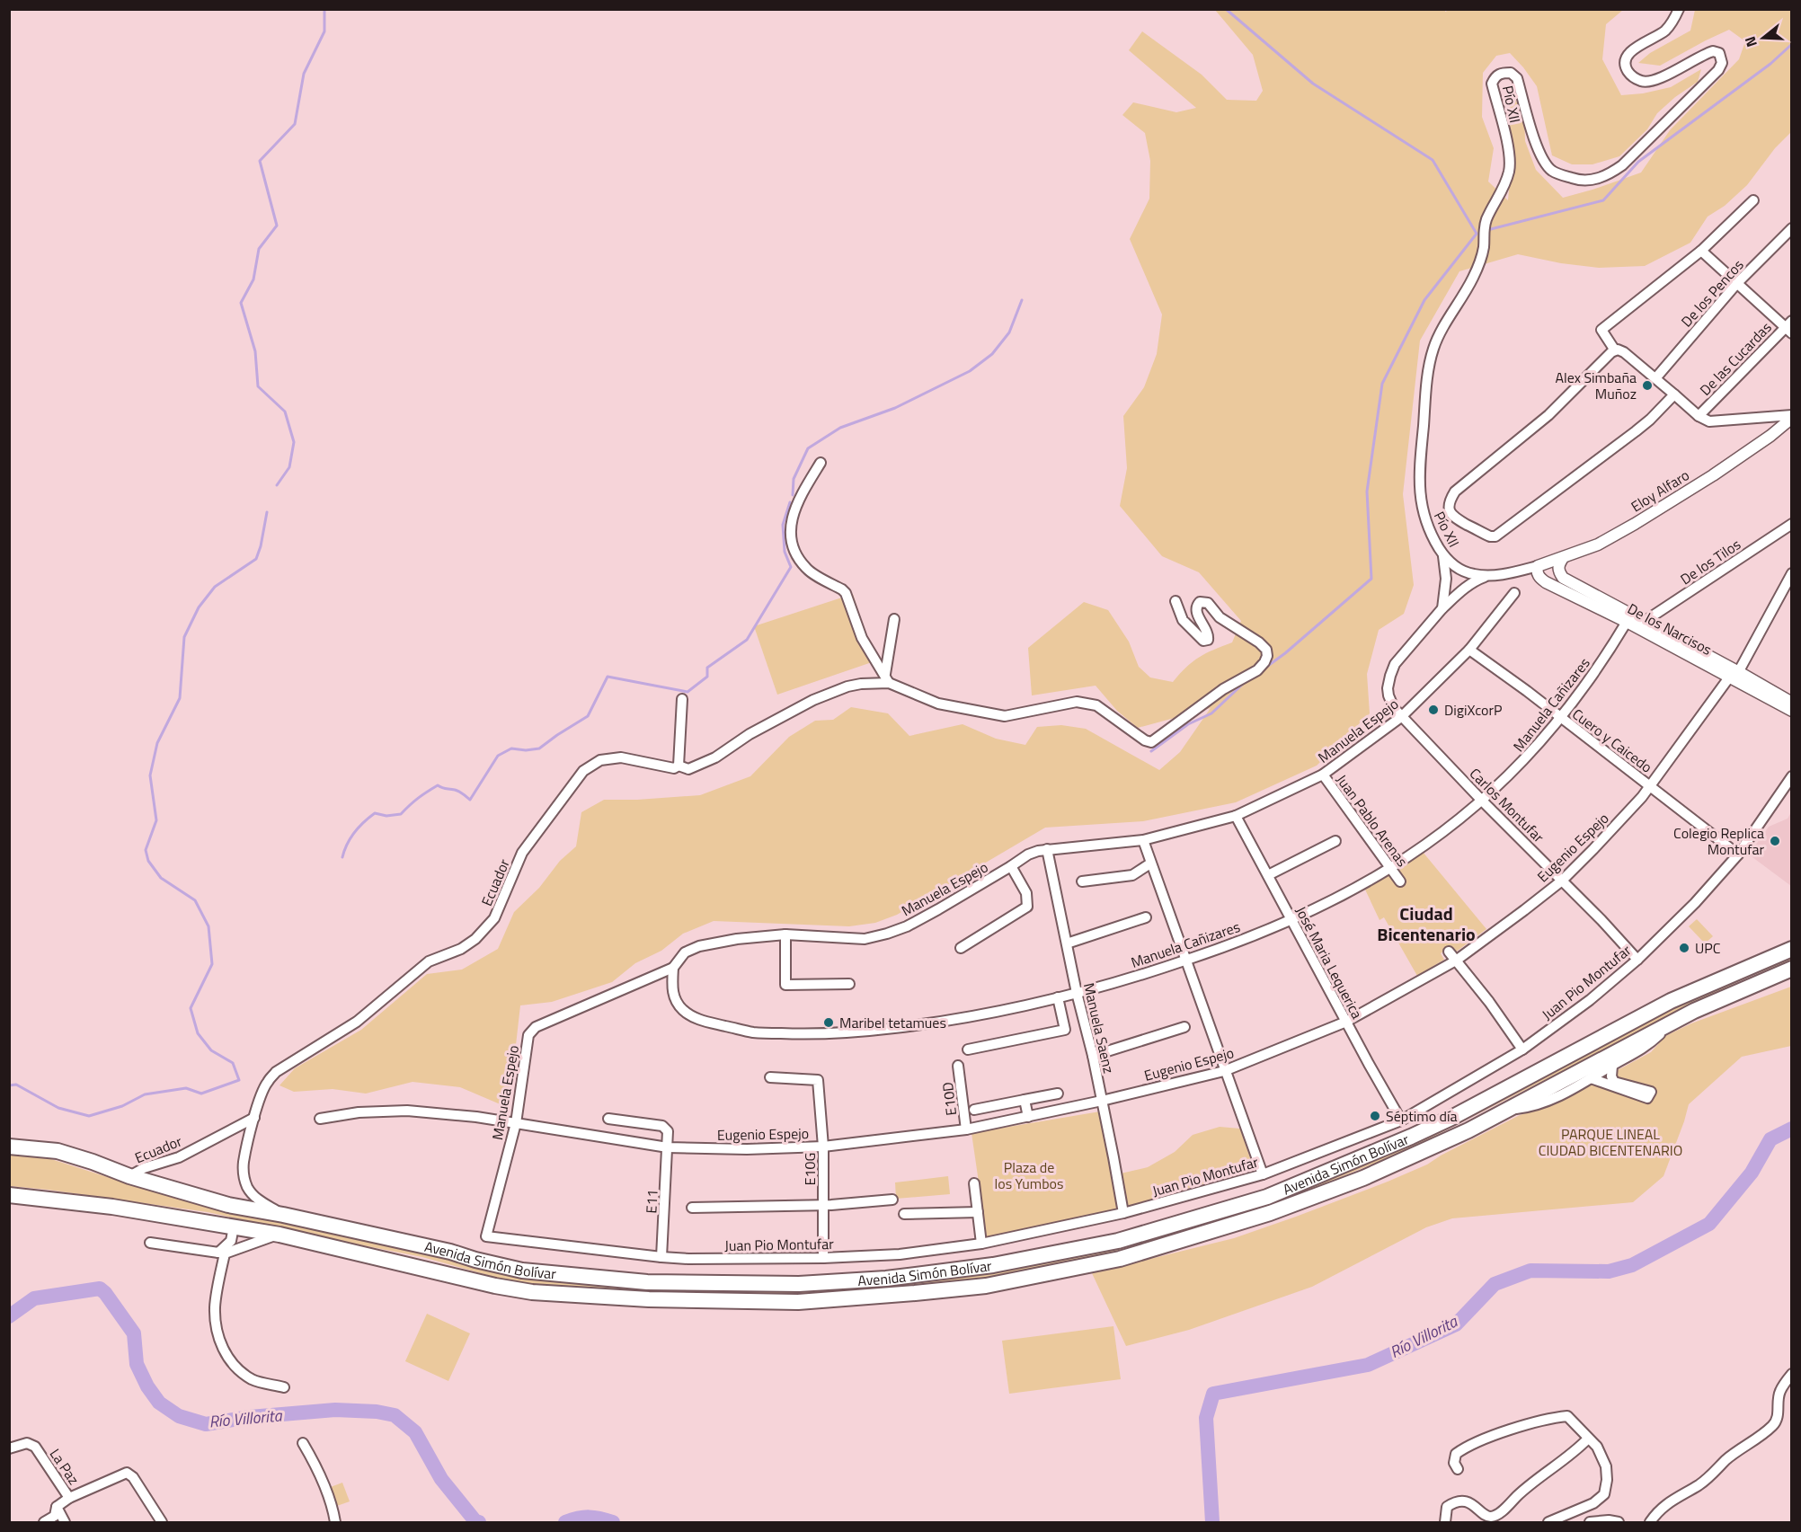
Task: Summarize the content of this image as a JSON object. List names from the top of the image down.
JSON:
{
  "streets": {
    "highway": ["Avenida Simón Bolívar"],
    "street": [
      "Pío XII",
      "De los Pencos",
      "De las Cucardas",
      "Eloy Alfaro",
      "De los Tilos",
      "De los Narcisos",
      "Manuela Cañizares",
      "Manuela Espejo",
      "Cuero y Caicedo",
      "Carlos Montufar",
      "Juan Pablo Arenas",
      "Eugenio Espejo",
      "Ecuador",
      "José Maria Lequerica",
      "Juan Pio Montufar",
      "Manuela Saenz",
      "E10D",
      "E10G",
      "E11",
      "La Paz"
    ]
  },
  "crossings": [
    ["Pío XII", "Eloy Alfaro"],
    ["Pío XII", "De los Narcisos"],
    ["Pío XII", "Carlos Montufar"],
    ["Eloy Alfaro", "De los Narcisos"],
    ["De los Tilos", "De los Narcisos"],
    ["De los Narcisos", "Manuela Cañizares"],
    ["De los Narcisos", "Eugenio Espejo"],
    ["Manuela Cañizares", "Manuela Espejo"],
    ["Manuela Cañizares", "Cuero y Caicedo"],
    ["Manuela Cañizares", "Carlos Montufar"],
    ["Manuela Cañizares", "Juan Pablo Arenas"],
    ["Manuela Cañizares", "José Maria Lequerica"],
    ["Manuela Cañizares", "Manuela Saenz"],
    ["Manuela Espejo", "Cuero y Caicedo"],
    ["Manuela Espejo", "Carlos Montufar"],
    ["Manuela Espejo", "Juan Pablo Arenas"],
    ["Manuela Espejo", "Eugenio Espejo"],
    ["Manuela Espejo", "José Maria Lequerica"],
    ["Manuela Espejo", "Juan Pio Montufar"],
    ["Manuela Espejo", "Manuela Saenz"],
    ["Cuero y Caicedo", "Eugenio Espejo"],
    ["Cuero y Caicedo", "Juan Pio Montufar"],
    ["Carlos Montufar", "Eugenio Espejo"],
    ["Carlos Montufar", "Juan Pio Montufar"],
    ["Eugenio Espejo", "José Maria Lequerica"],
    ["Eugenio Espejo", "Manuela Saenz"],
    ["Eugenio Espejo", "E10D"],
    ["Eugenio Espejo", "E10G"],
    ["Eugenio Espejo", "E11"],
    ["Ecuador", "Avenida Simón Bolívar"],
    ["José Maria Lequerica", "Juan Pio Montufar"],
    ["Juan Pio Montufar", "Manuela Saenz"],
    ["Juan Pio Montufar", "E10G"],
    ["Juan Pio Montufar", "E11"]
  ],
  "districts": ["Ciudad Bicentenario"],
  "water": ["Río Villorita"],
  "parks": ["PARQUE LINEAL CIUDAD BICENTENARIO", "Plaza de los Yumbos"],
  "places": [
    "Alex Simbaña Muñoz",
    "DigiXcorP",
    "Colegio Replica Montufar",
    "UPC",
    "Maribel tetamues",
    "Séptimo día"
  ],
  "north": "left"
}
